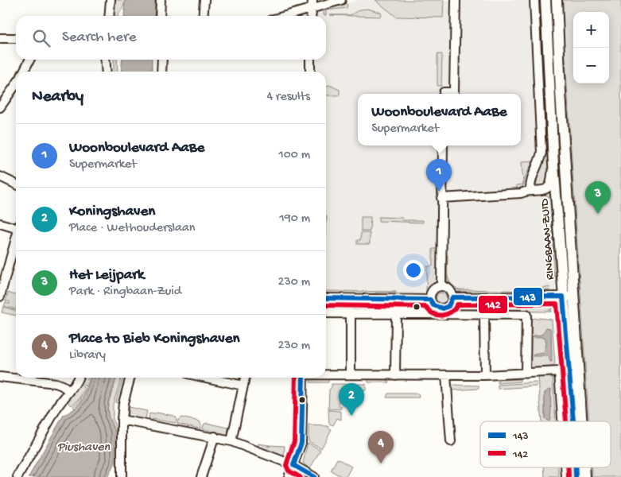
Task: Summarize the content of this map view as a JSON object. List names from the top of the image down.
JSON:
{
  "streets": {
    "main road": ["RINGBAAN-ZUID"]
  },
  "water": ["Piushaven"],
  "lines": ["transit line 143", "transit line 142"],
  "legend": ["143", "142"],
  "page": {
    "map_buttons": ["+", "−"],
    "search": "Search here",
    "heading": ["Nearby", "4 results"],
    "popup": ["Woonboulevard AaBe", "Supermarket"],
    "list": [
      {
        "mark": "1",
        "name": "Woonboulevard AaBe",
        "note": "Supermarket",
        "value": "100 m"
      },
      {
        "mark": "2",
        "name": "Koningshaven",
        "note": "Place · Wethouderslaan",
        "value": "190 m"
      },
      {
        "mark": "3",
        "name": "Het Leijpark",
        "note": "Park · Ringbaan-Zuid",
        "value": "230 m"
      },
      {
        "mark": "4",
        "name": "Place to Bieb Koningshaven",
        "note": "Library",
        "value": "230 m"
      }
    ],
    "pins": [
      "1",
      "3",
      "2",
      "4"
    ]
  }
}
